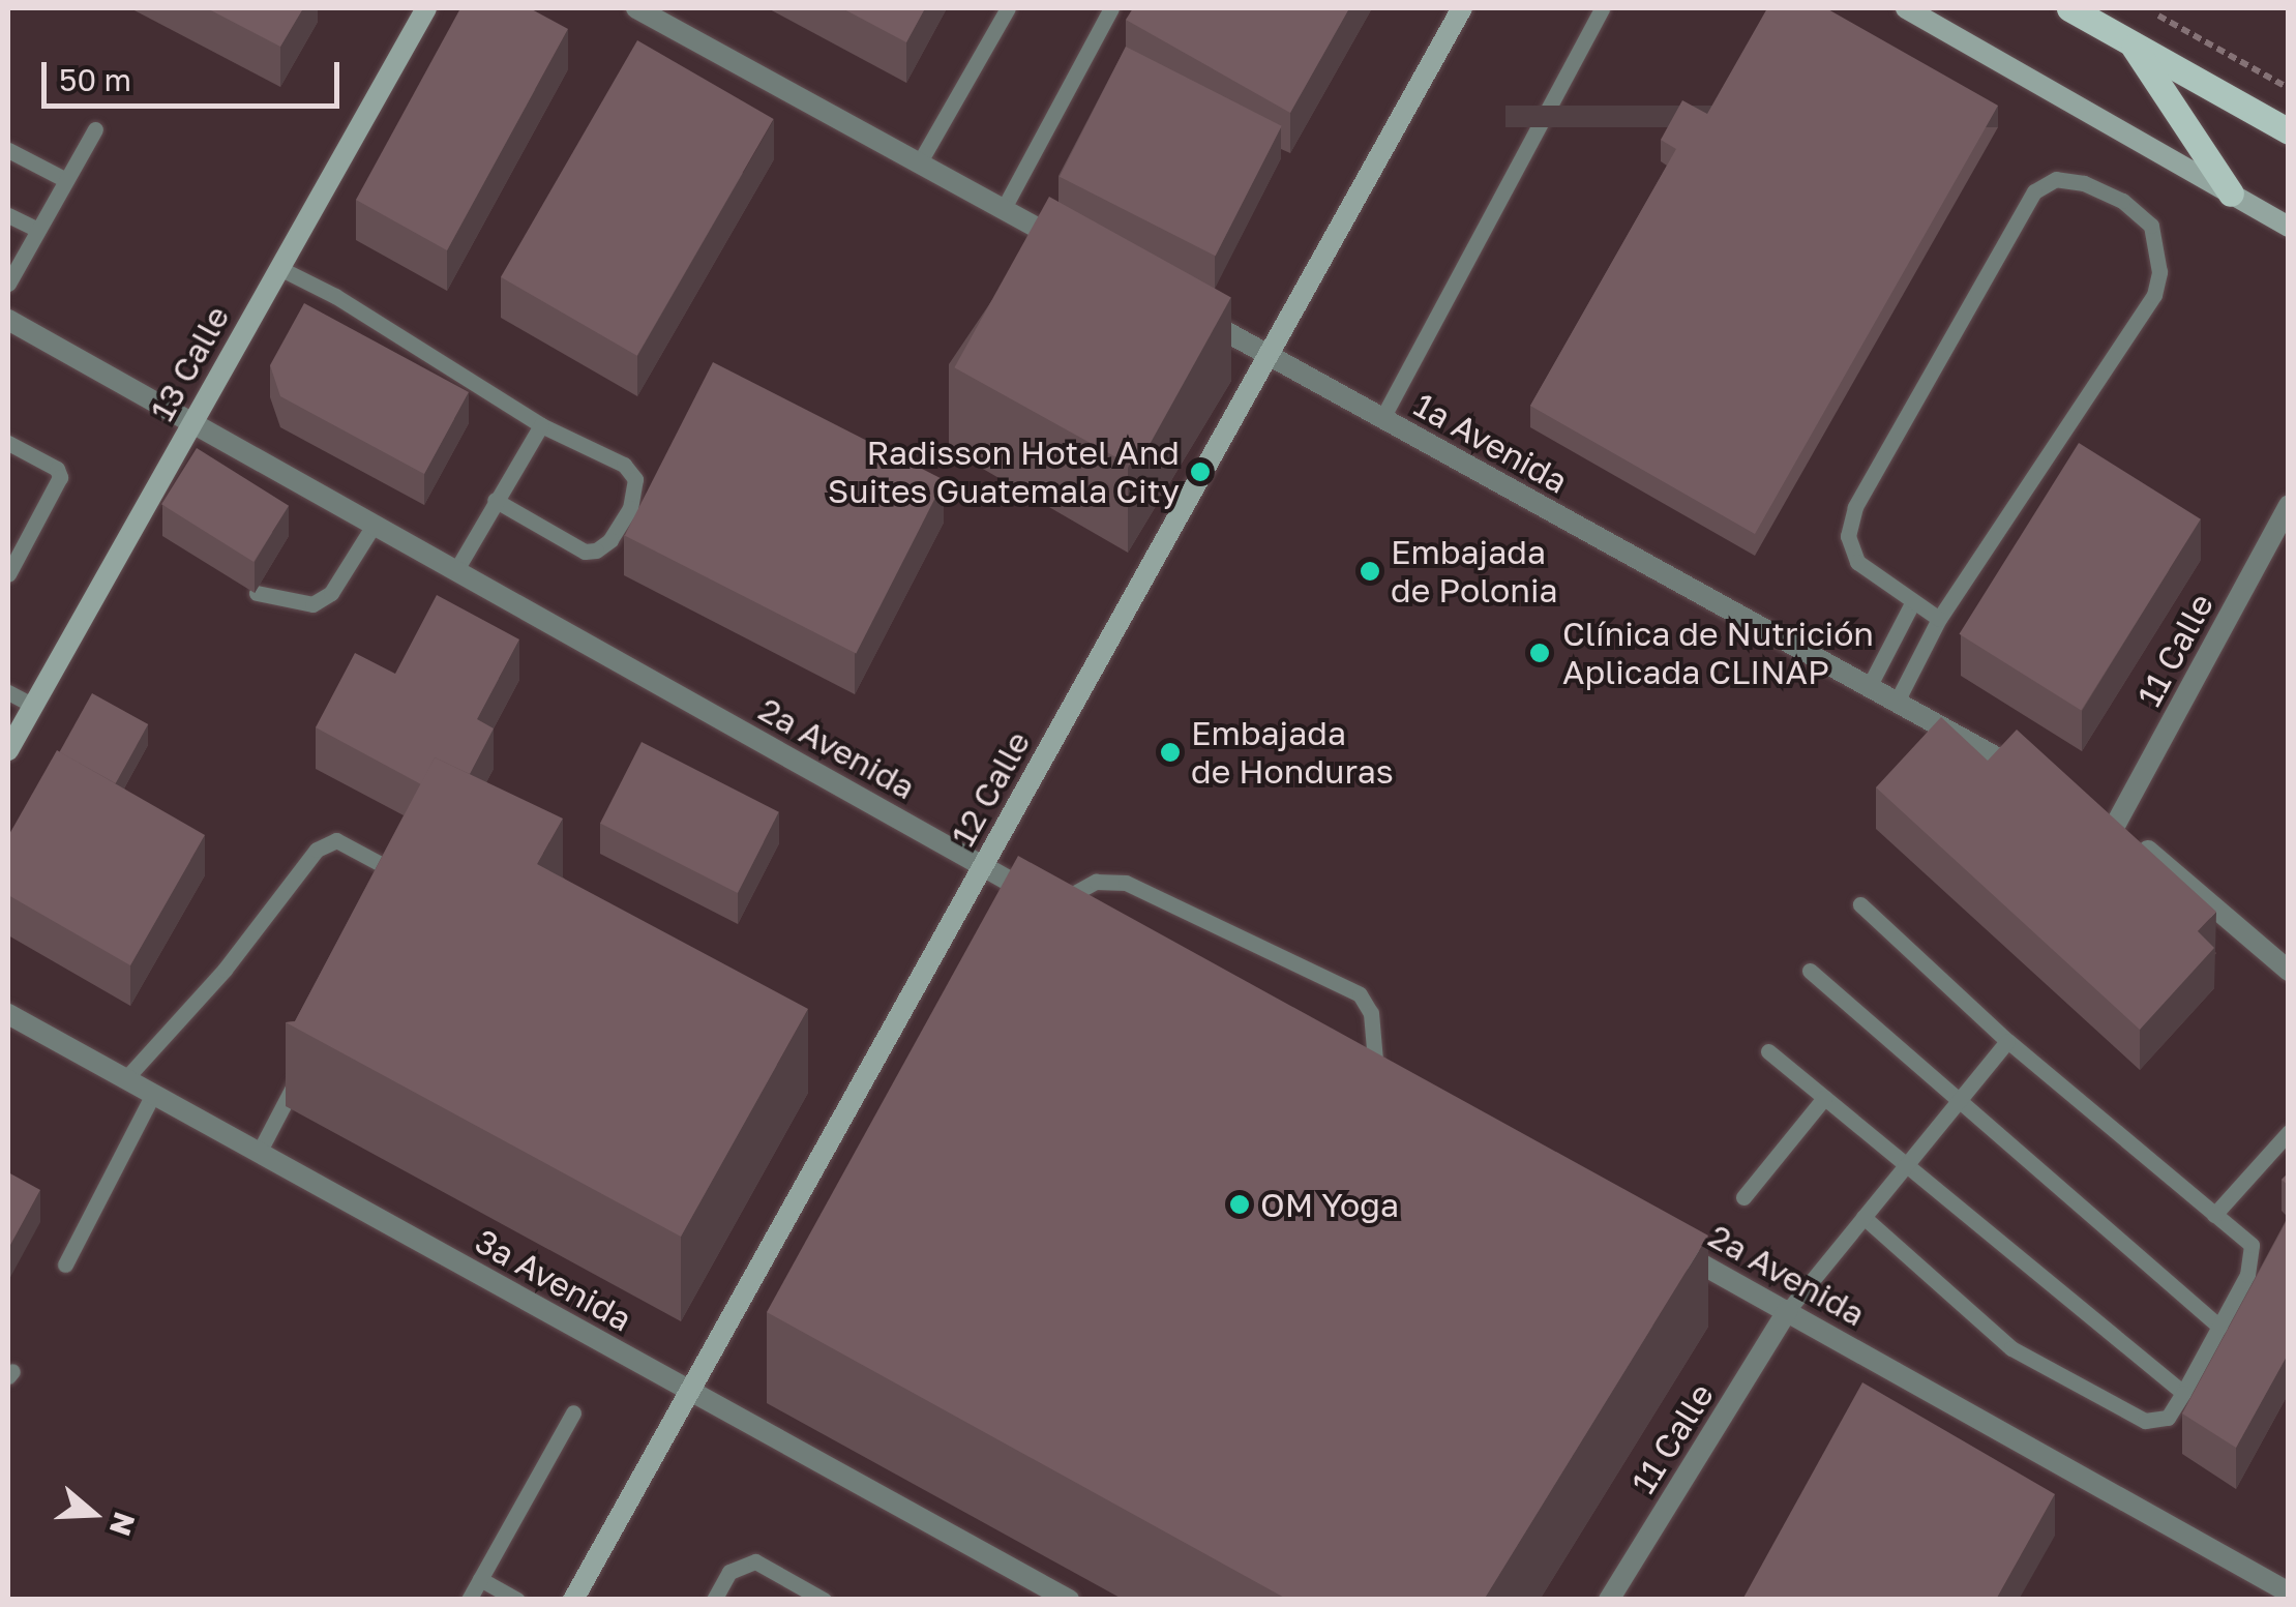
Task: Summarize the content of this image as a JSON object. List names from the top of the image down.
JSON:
{
  "streets": {
    "main road": ["13 Calle", "12 Calle"],
    "street": [
      "1a Avenida",
      "11 Calle",
      "2a Avenida",
      "3a Avenida"
    ]
  },
  "crossings": [
    ["13 Calle", "2a Avenida"],
    ["1a Avenida", "12 Calle"],
    ["11 Calle", "2a Avenida"],
    ["2a Avenida", "12 Calle"],
    ["12 Calle", "3a Avenida"]
  ],
  "places": [
    "Radisson Hotel And Suites Guatemala City",
    "Embajada de Polonia",
    "Clínica de Nutrición Aplicada CLINAP",
    "Embajada de Honduras",
    "OM Yoga"
  ],
  "scale_bar": "50 m",
  "north": "right"
}
